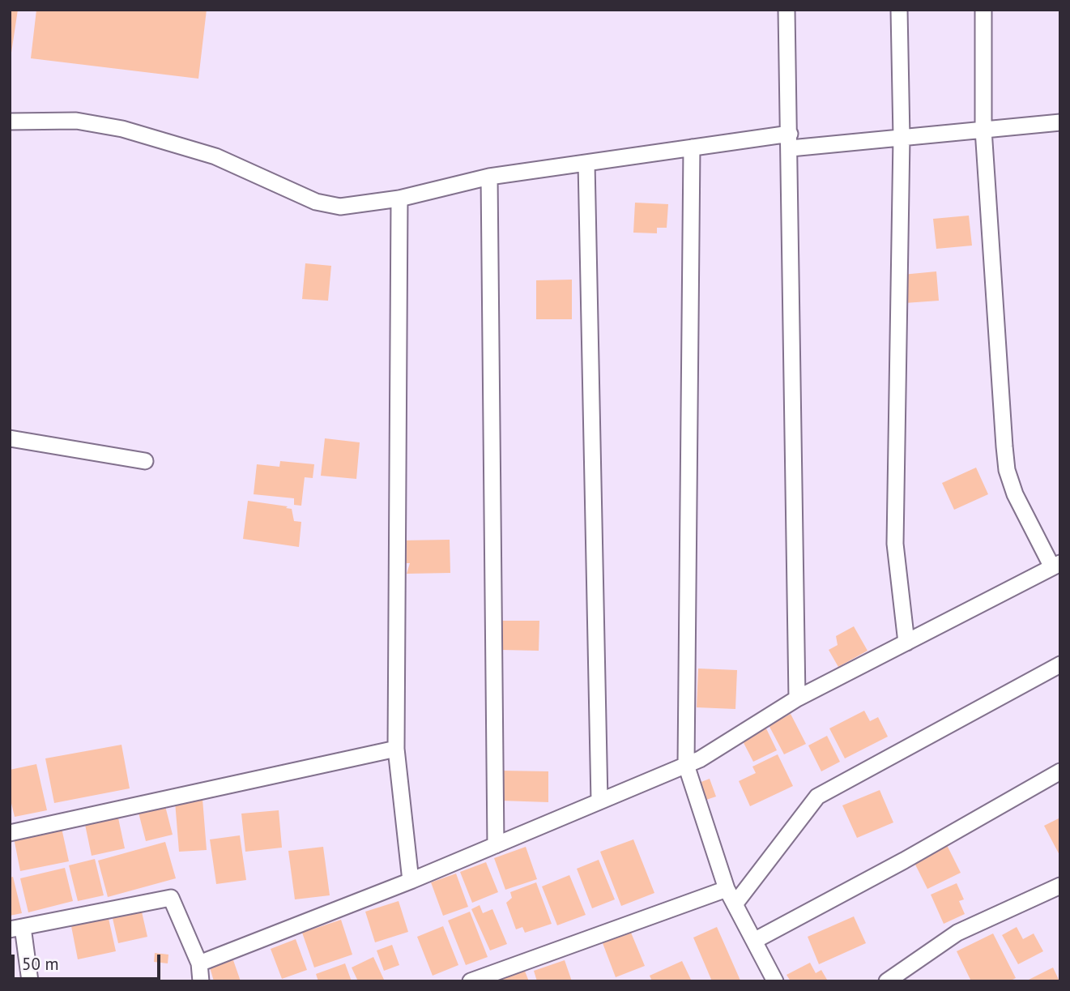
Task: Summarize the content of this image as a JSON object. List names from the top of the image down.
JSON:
{
  "scale_bar": "50 m"
}
